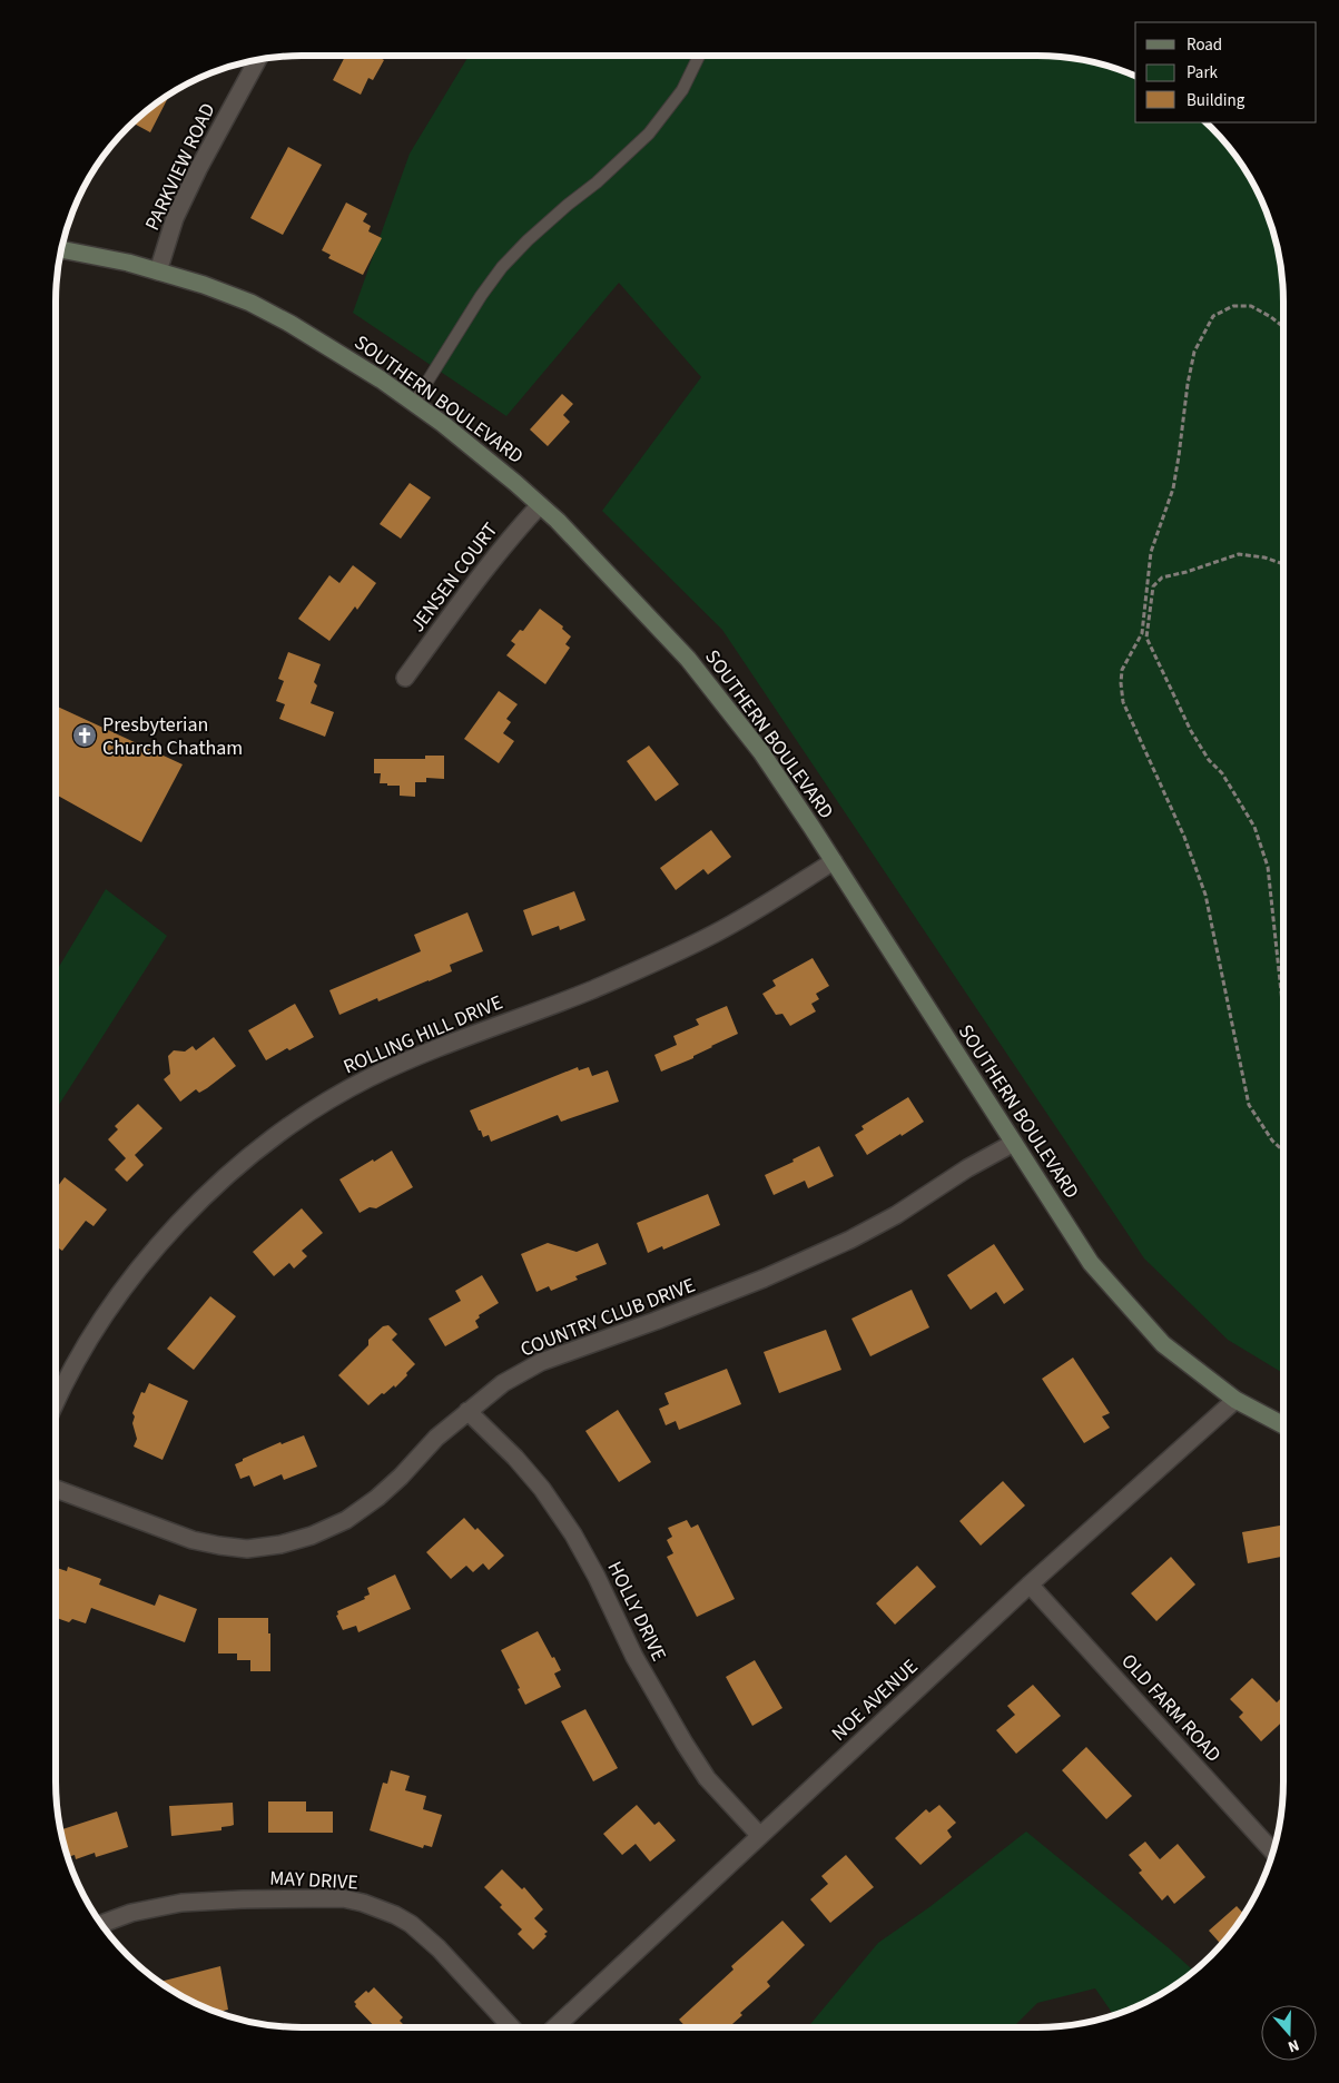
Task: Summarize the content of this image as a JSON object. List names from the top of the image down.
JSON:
{
  "streets": {
    "main road": ["SOUTHERN BOULEVARD"],
    "street": [
      "PARKVIEW ROAD",
      "JENSEN COURT",
      "ROLLING HILL DRIVE",
      "COUNTRY CLUB DRIVE",
      "HOLLY DRIVE",
      "NOE AVENUE",
      "OLD FARM ROAD",
      "MAY DRIVE"
    ]
  },
  "crossings": [
    ["PARKVIEW ROAD", "SOUTHERN BOULEVARD"],
    ["SOUTHERN BOULEVARD", "JENSEN COURT"],
    ["SOUTHERN BOULEVARD", "ROLLING HILL DRIVE"],
    ["SOUTHERN BOULEVARD", "COUNTRY CLUB DRIVE"],
    ["SOUTHERN BOULEVARD", "NOE AVENUE"],
    ["COUNTRY CLUB DRIVE", "HOLLY DRIVE"],
    ["HOLLY DRIVE", "NOE AVENUE"],
    ["NOE AVENUE", "OLD FARM ROAD"]
  ],
  "places": {
    "church": ["Presbyterian Church Chatham"]
  },
  "legend": ["Road", "Park", "Building"],
  "north": "bottom"
}
